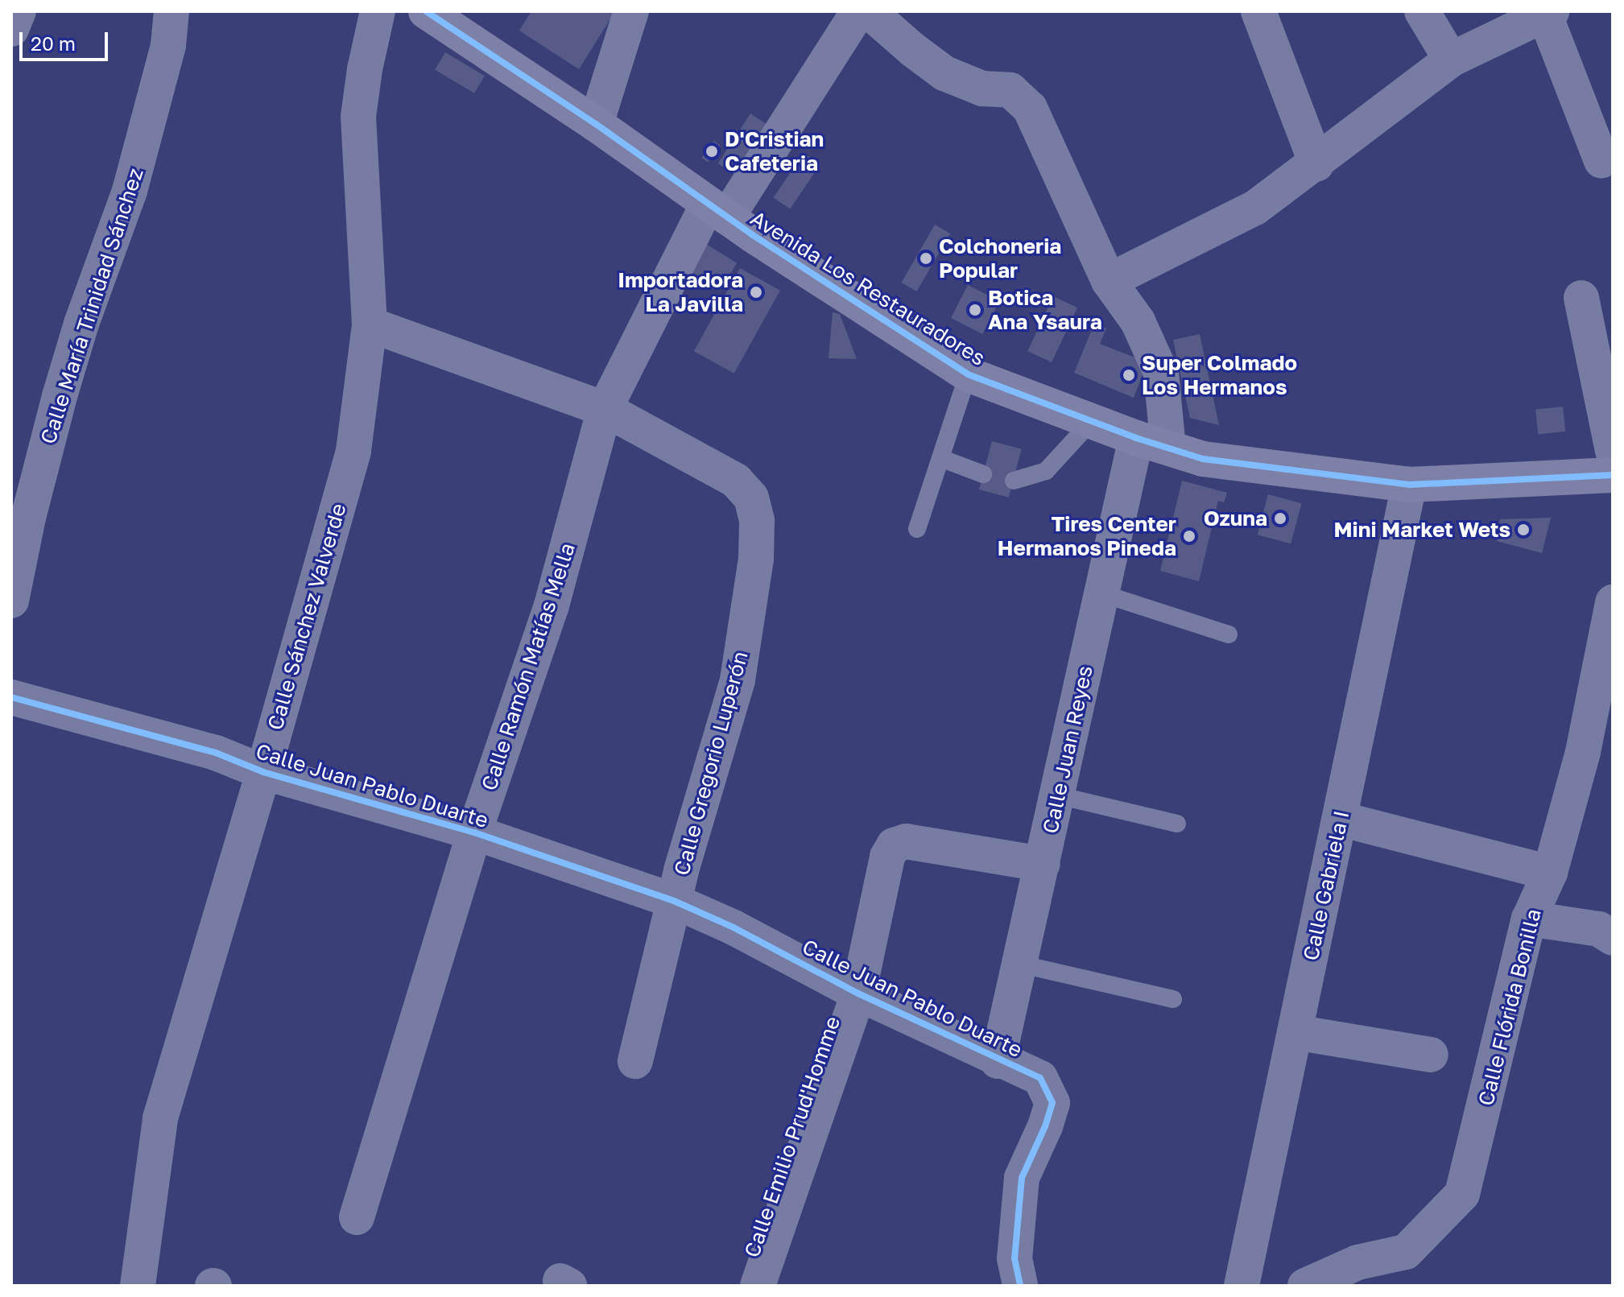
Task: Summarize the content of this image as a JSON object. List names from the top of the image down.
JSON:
{
  "streets": {
    "street": [
      "Avenida Los Restauradores",
      "Calle María Trinidad Sánchez",
      "Calle Sánchez Valverde",
      "Calle Ramón Matías Mella",
      "Calle Juan Reyes",
      "Calle Gregorio Luperón",
      "Calle Juan Pablo Duarte",
      "Calle Gabriela I",
      "Calle Flórida Bonilla",
      "Calle Emilio Prud'Homme"
    ]
  },
  "crossings": [
    ["Avenida Los Restauradores", "Calle Ramón Matías Mella"],
    ["Avenida Los Restauradores", "Calle Juan Reyes"],
    ["Avenida Los Restauradores", "Calle Gabriela I"],
    ["Calle Sánchez Valverde", "Calle Gregorio Luperón"],
    ["Calle Sánchez Valverde", "Calle Juan Pablo Duarte"],
    ["Calle Ramón Matías Mella", "Calle Gregorio Luperón"],
    ["Calle Ramón Matías Mella", "Calle Juan Pablo Duarte"],
    ["Calle Juan Reyes", "Calle Juan Pablo Duarte"],
    ["Calle Juan Reyes", "Calle Emilio Prud'Homme"],
    ["Calle Gregorio Luperón", "Calle Juan Pablo Duarte"],
    ["Calle Juan Pablo Duarte", "Calle Emilio Prud'Homme"]
  ],
  "places": [
    "D'Cristian Cafeteria",
    "Colchoneria Popular",
    "Importadora La Javilla",
    "Botica Ana Ysaura",
    "Super Colmado Los Hermanos",
    "Ozuna",
    "Mini Market Wets",
    "Tires Center Hermanos Pineda"
  ],
  "scale_bar": "20 m"
}
